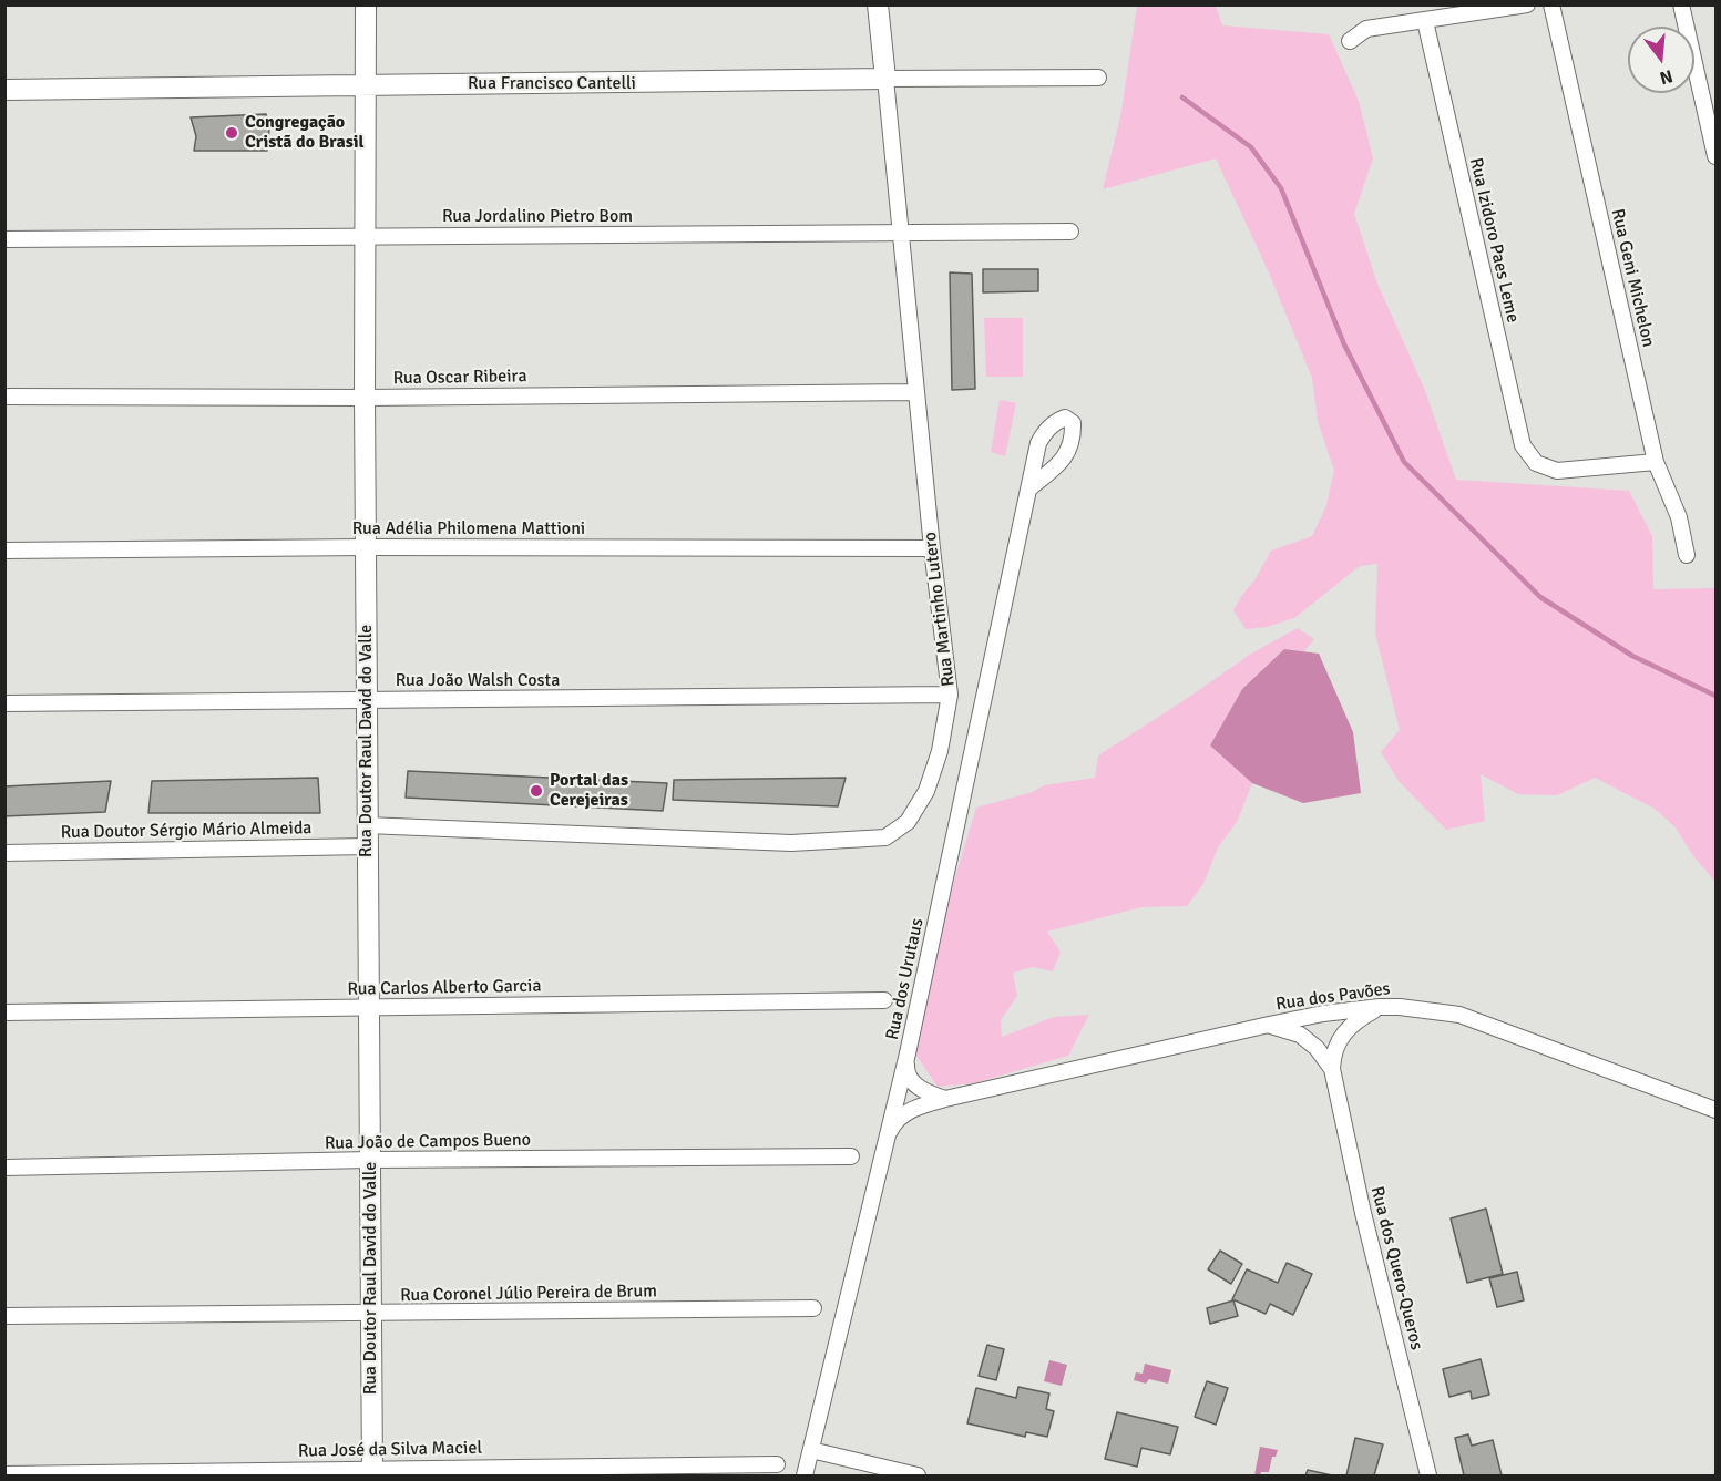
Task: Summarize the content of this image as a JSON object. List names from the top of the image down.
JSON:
{
  "streets": {
    "street": [
      "Rua Francisco Cantelli",
      "Rua Jordalino Pietro Bom",
      "Rua Izidoro Paes Leme",
      "Rua Geni Michelon",
      "Rua Oscar Ribeira",
      "Rua Adélia Philomena Mattioni",
      "Rua Martinho Lutero",
      "Rua João Walsh Costa",
      "Rua Doutor Raul David do Valle",
      "Rua Doutor Sérgio Mário Almeida",
      "Rua dos Urutaus",
      "Rua Carlos Alberto Garcia",
      "Rua dos Pavões",
      "Rua João de Campos Bueno",
      "Rua dos Quero-Queros",
      "Rua Coronel Júlio Pereira de Brum",
      "Rua José da Silva Maciel"
    ]
  },
  "crossings": [
    ["Rua Francisco Cantelli", "Rua Martinho Lutero"],
    ["Rua Francisco Cantelli", "Rua Doutor Raul David do Valle"],
    ["Rua Jordalino Pietro Bom", "Rua Martinho Lutero"],
    ["Rua Jordalino Pietro Bom", "Rua Doutor Raul David do Valle"],
    ["Rua Izidoro Paes Leme", "Rua Geni Michelon"],
    ["Rua Oscar Ribeira", "Rua Martinho Lutero"],
    ["Rua Oscar Ribeira", "Rua Doutor Raul David do Valle"],
    ["Rua Adélia Philomena Mattioni", "Rua Martinho Lutero"],
    ["Rua Adélia Philomena Mattioni", "Rua Doutor Raul David do Valle"],
    ["Rua Martinho Lutero", "Rua João Walsh Costa"],
    ["Rua Martinho Lutero", "Rua Doutor Raul David do Valle"],
    ["Rua João Walsh Costa", "Rua Doutor Raul David do Valle"],
    ["Rua Doutor Raul David do Valle", "Rua Doutor Sérgio Mário Almeida"],
    ["Rua Doutor Raul David do Valle", "Rua Carlos Alberto Garcia"],
    ["Rua Doutor Raul David do Valle", "Rua João de Campos Bueno"],
    ["Rua Doutor Raul David do Valle", "Rua Coronel Júlio Pereira de Brum"],
    ["Rua Doutor Raul David do Valle", "Rua José da Silva Maciel"],
    ["Rua dos Urutaus", "Rua dos Pavões"],
    ["Rua dos Pavões", "Rua dos Quero-Queros"]
  ],
  "places": ["Congregação Cristã do Brasil", "Portal das Cerejeiras"],
  "north": "bottom"
}
